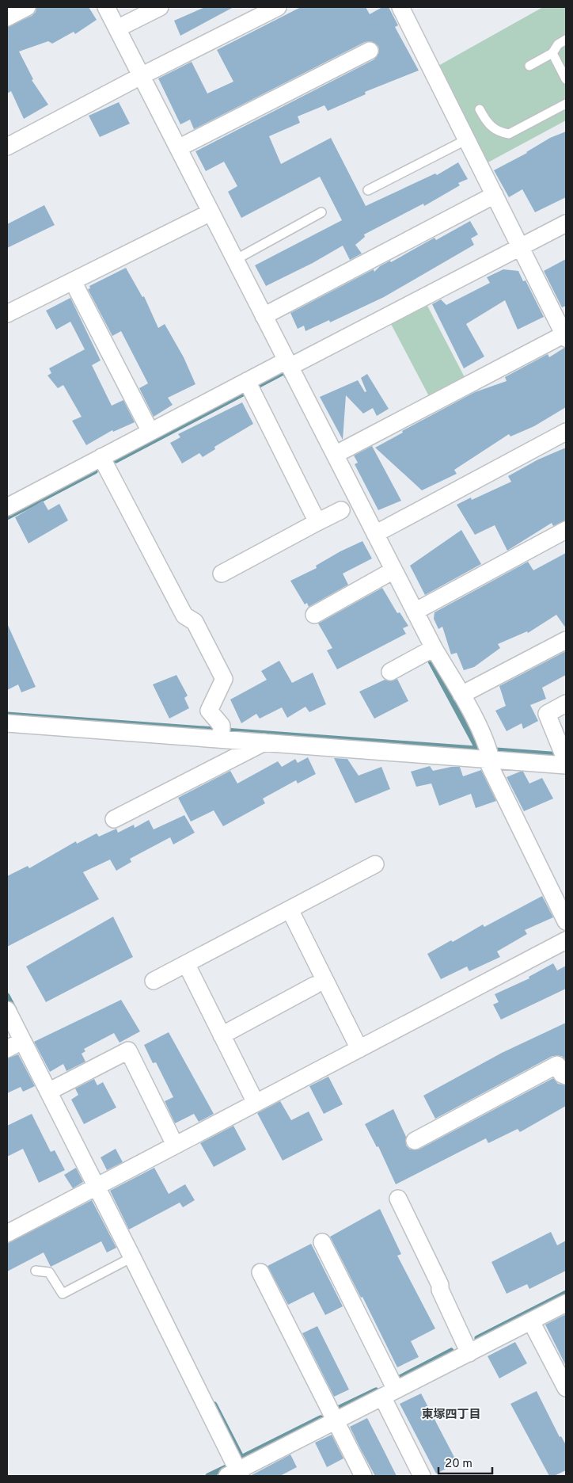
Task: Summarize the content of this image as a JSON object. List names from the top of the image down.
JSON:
{
  "districts": ["東塚四丁目"],
  "scale_bar": "20 m"
}
